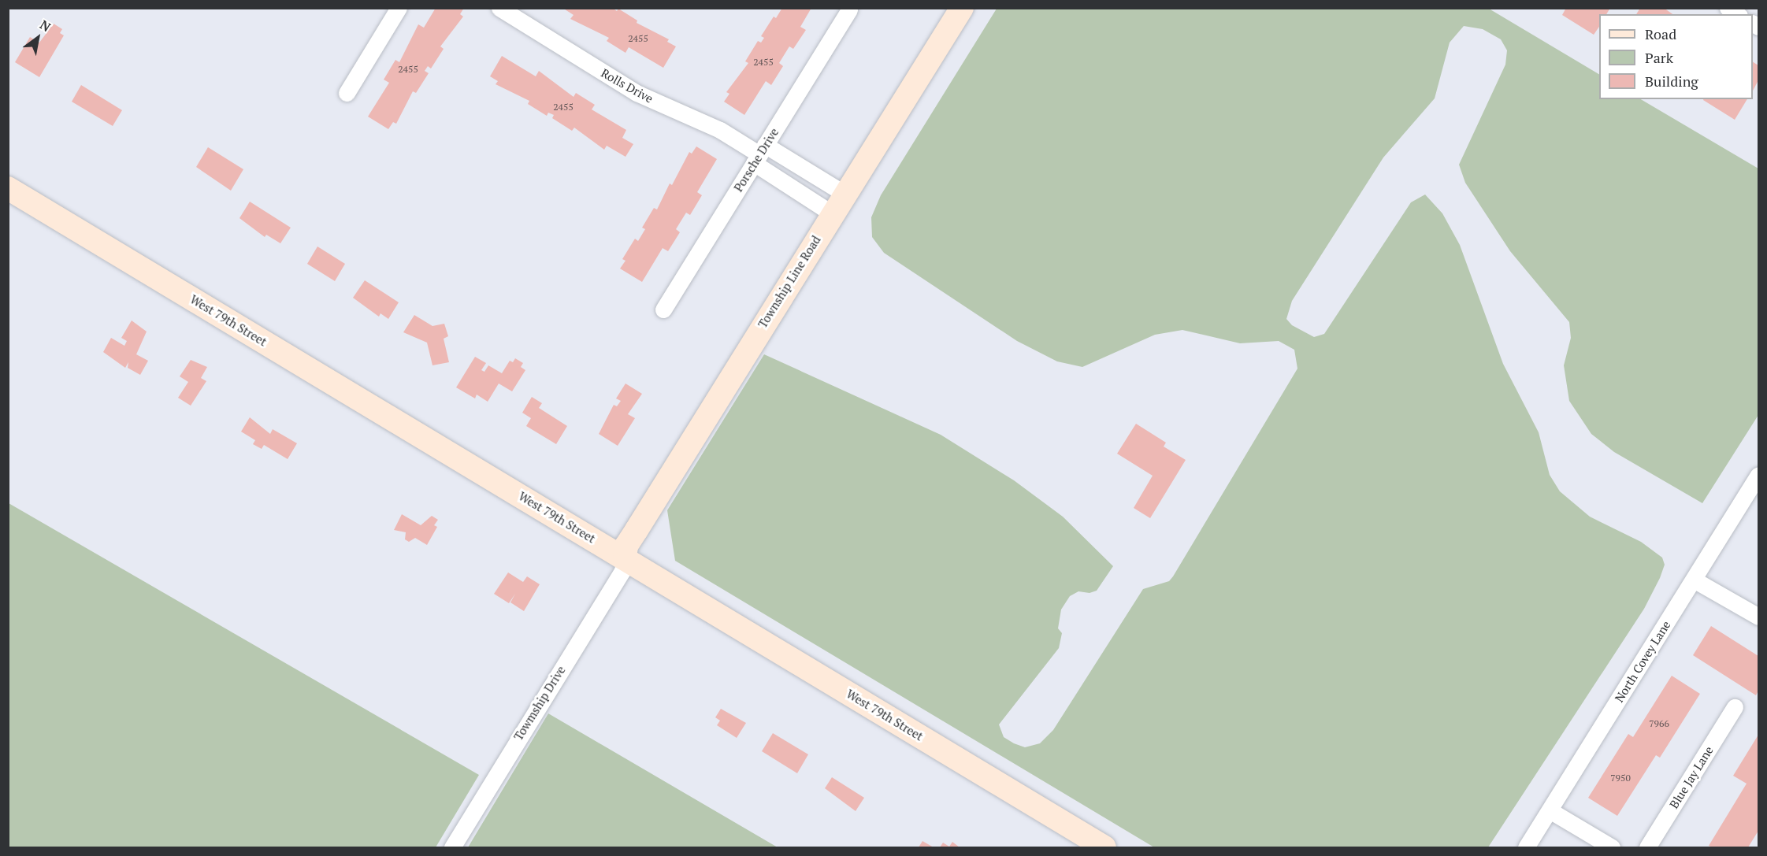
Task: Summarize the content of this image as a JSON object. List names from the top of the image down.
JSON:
{
  "streets": {
    "main road": ["Township Line Road", "West 79th Street"],
    "street": [
      "Rolls Drive",
      "Porsche Drive",
      "North Covey Lane",
      "Towmship Drive",
      "Blue Jay Lane"
    ]
  },
  "crossings": [
    ["Rolls Drive", "Porsche Drive"],
    ["Rolls Drive", "Township Line Road"],
    ["Township Line Road", "West 79th Street"],
    ["Township Line Road", "Towmship Drive"],
    ["West 79th Street", "Towmship Drive"]
  ],
  "house_numbers": [
    "2455",
    "2455",
    "2455",
    "2455",
    "7966",
    "7950"
  ],
  "legend": ["Road", "Park", "Building"],
  "north": "top right"
}
